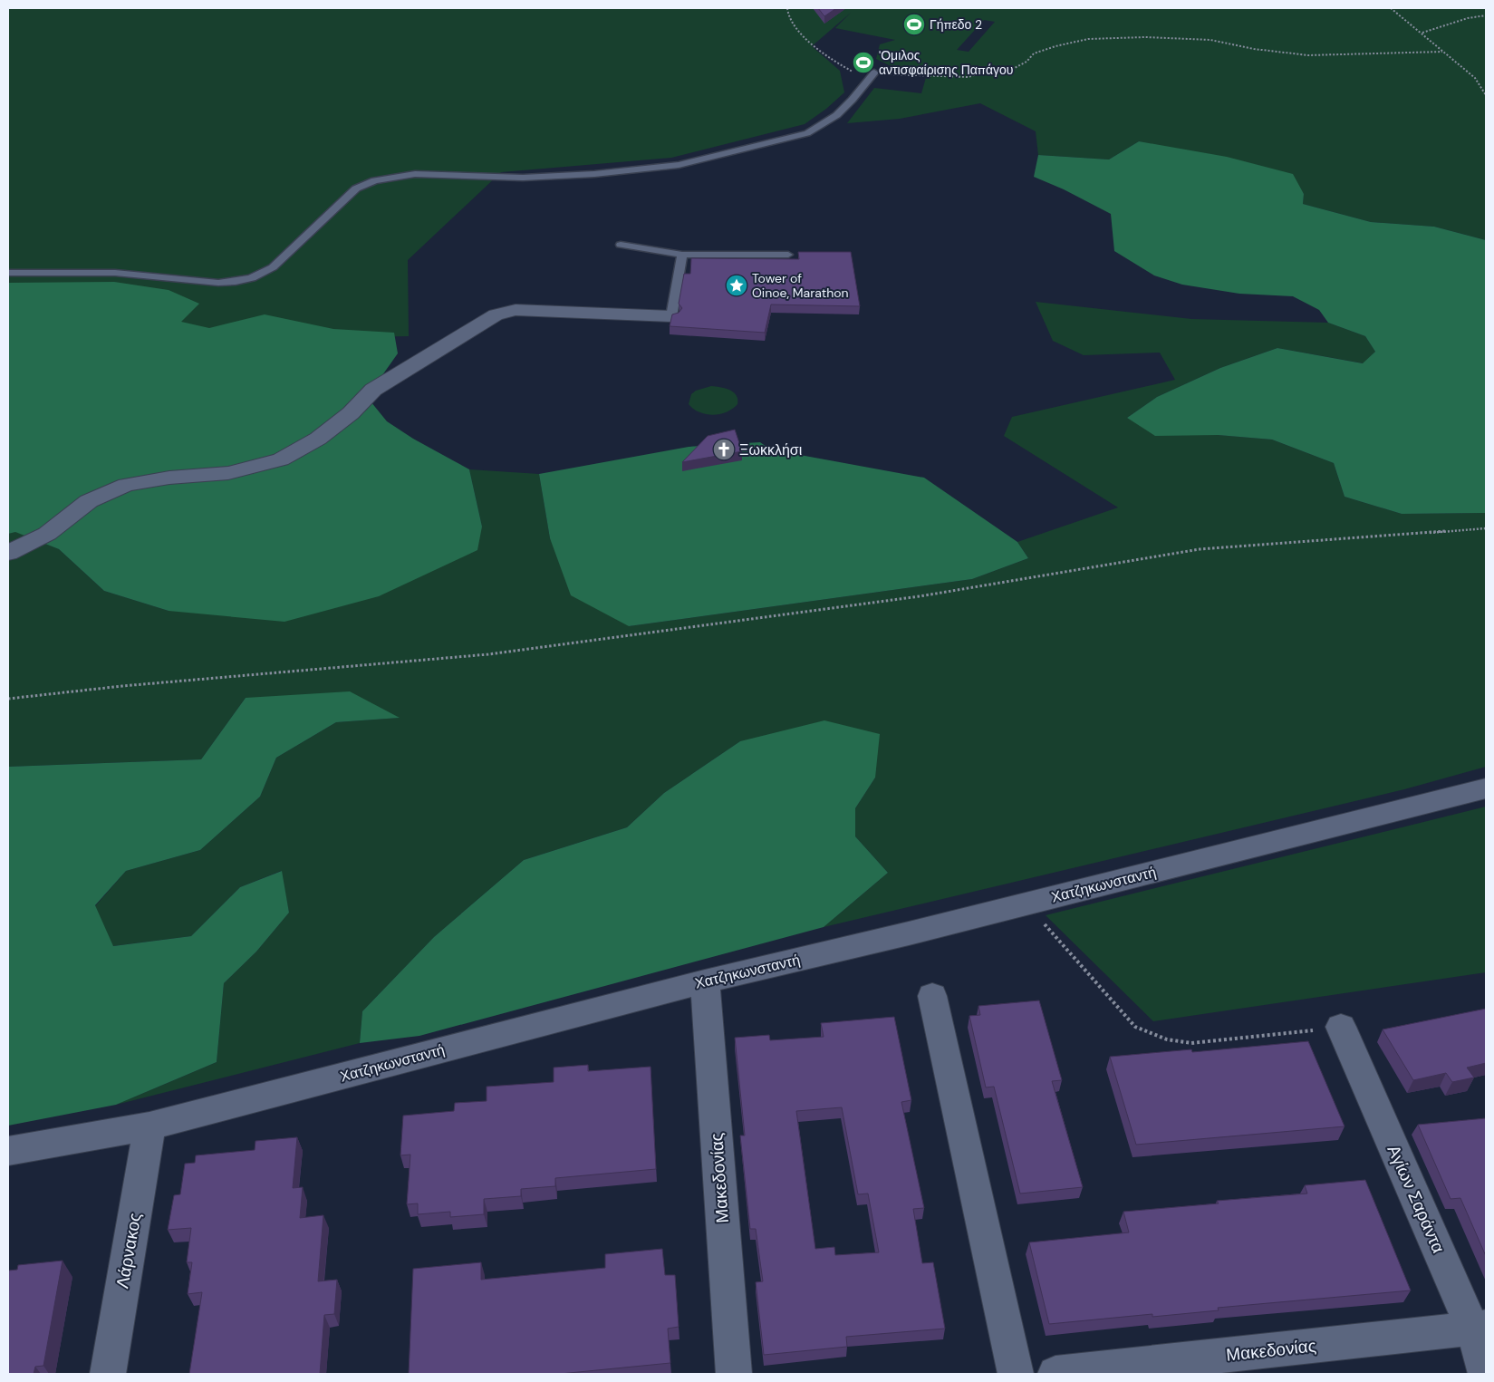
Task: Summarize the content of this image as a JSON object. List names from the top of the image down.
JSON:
{
  "streets": {
    "street": [
      "Χατζηκωνσταντή",
      "Μακεδονίας",
      "Αγίων Σαράντα",
      "Λάρνακος"
    ]
  },
  "crossings": [
    ["Χατζηκωνσταντή", "Μακεδονίας"],
    ["Χατζηκωνσταντή", "Λάρνακος"],
    ["Μακεδονίας", "Αγίων Σαράντα"]
  ],
  "places": {
    "sports": ["Γήπεδο 2", "'Ομιλος αντισφαίρισης Παπάγου"],
    "place": ["Tower of Oinoe, Marathon"],
    "church": ["Ξωκκλήσι"]
  }
}
